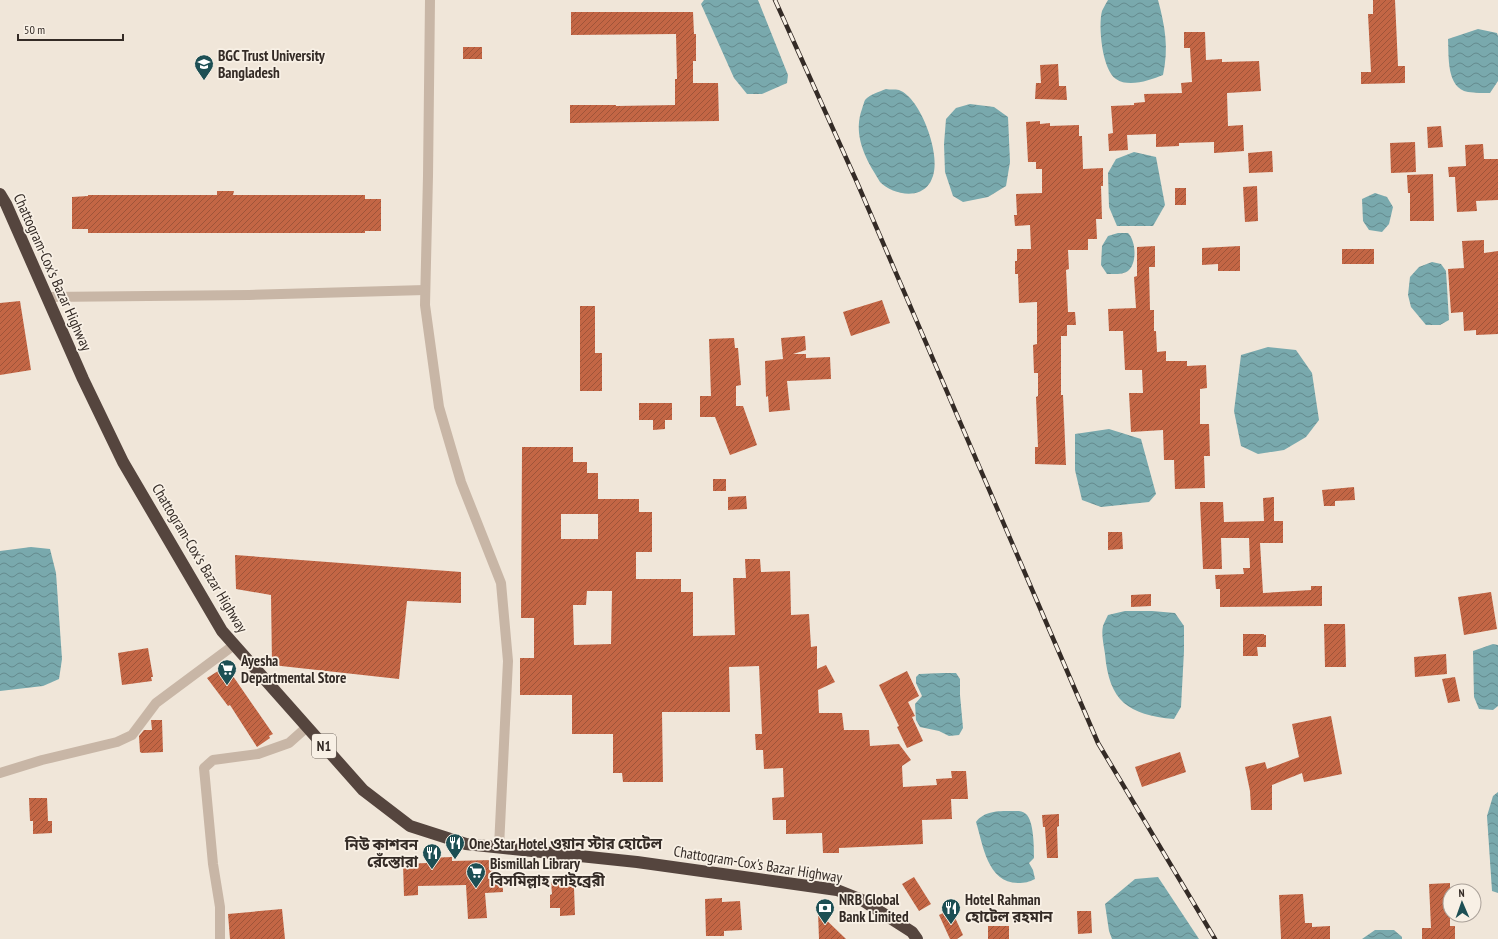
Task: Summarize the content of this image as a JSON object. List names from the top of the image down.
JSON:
{
  "streets": {
    "highway": ["Chattogram-Cox's Bazar Highway", "N1"]
  },
  "places": {
    "school or university": ["BGC Trust University Bangladesh"],
    "supermarket": ["Ayesha Departmental Store", "Bismillah Library বিসমিল্লাহ লাইব্রেরী"],
    "restaurant": ["One Star Hotel ওয়ান স্টার হোটেল", "নিউ কাশবন রেঁস্তোরা", "Hotel Rahman হোটেল রহমান"],
    "bank": ["NRB Global Bank Limited"]
  },
  "scale_bar": "50 m",
  "north": "top"
}
